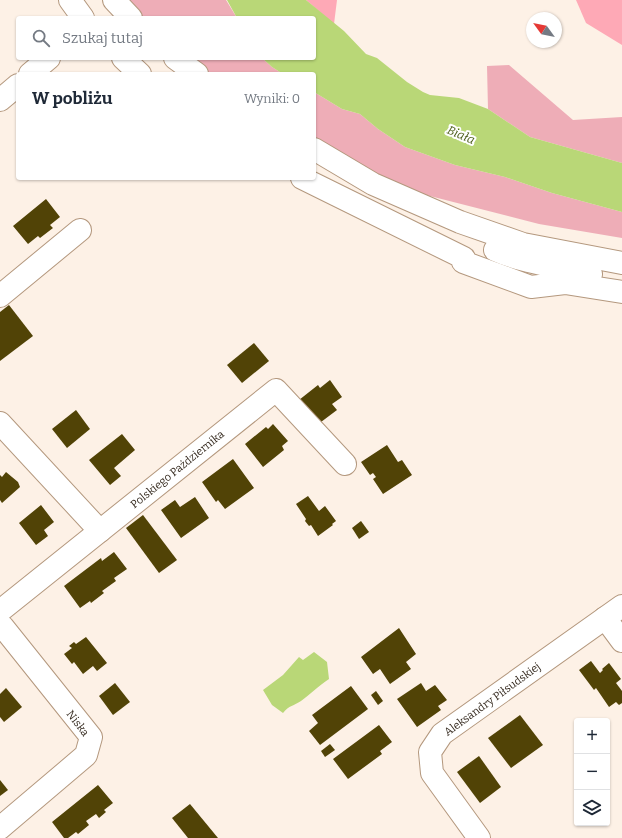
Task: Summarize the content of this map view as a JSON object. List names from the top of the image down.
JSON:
{
  "streets": {
    "street": ["Polskiego Października", "Aleksandry Piłsudskiej", "Niska"]
  },
  "water": ["Biała"],
  "north": "top left",
  "page": {
    "search": "Szukaj tutaj",
    "heading": ["W pobliżu", "Wyniki: 0"],
    "map_buttons": ["+", "−"]
  }
}
